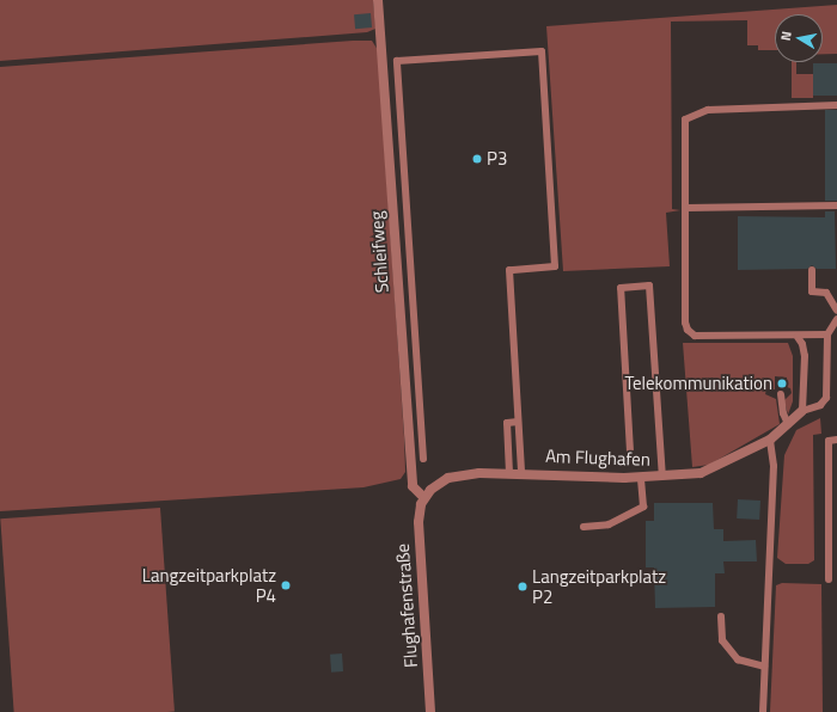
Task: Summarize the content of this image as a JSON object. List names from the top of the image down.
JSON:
{
  "streets": {
    "street": ["Schleifweg", "Am Flughafen", "Flughafenstraße"]
  },
  "crossings": [
    ["Schleifweg", "Am Flughafen"],
    ["Schleifweg", "Flughafenstraße"],
    ["Am Flughafen", "Flughafenstraße"]
  ],
  "places": [
    "P3",
    "Telekommunikation",
    "Langzeitparkplatz P4",
    "Langzeitparkplatz P2"
  ],
  "north": "left"
}
